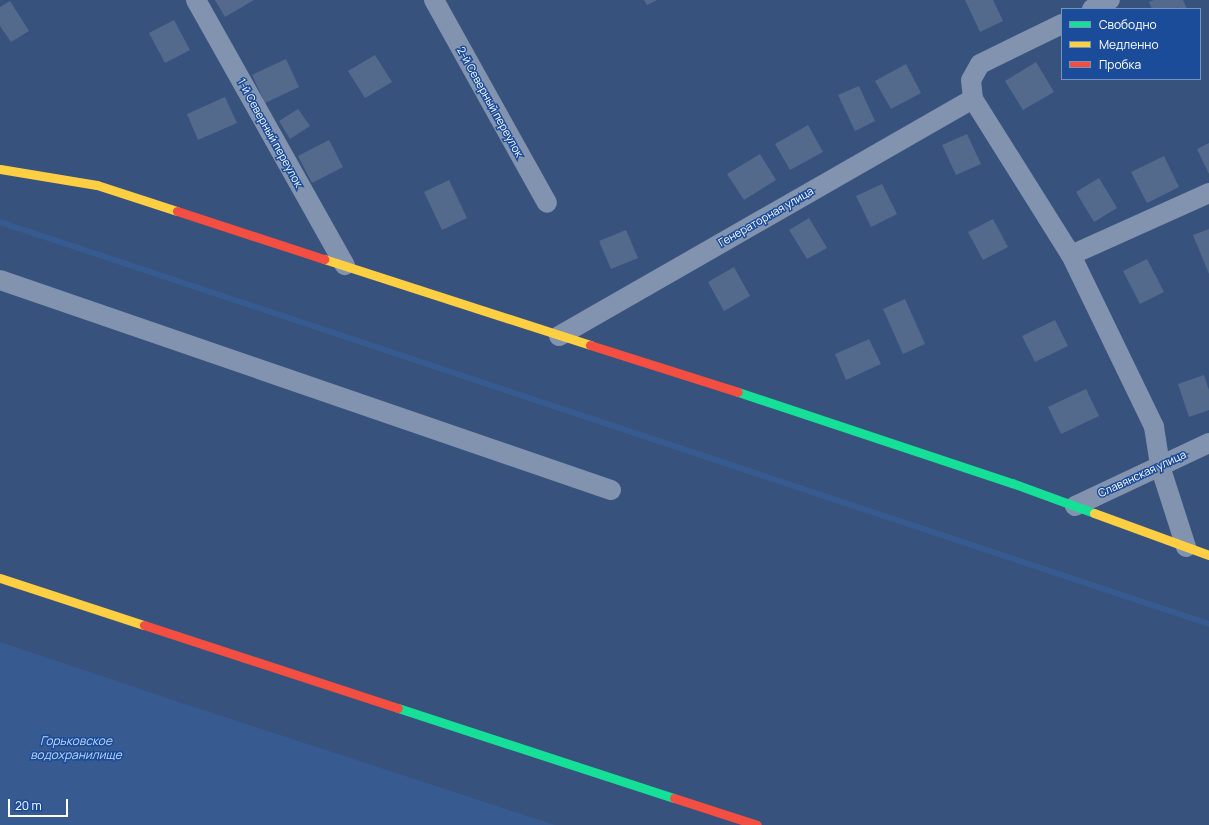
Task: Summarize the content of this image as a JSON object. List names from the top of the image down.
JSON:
{
  "streets": {
    "street": [
      "2-й Северный переулок",
      "1-й Северный переулок",
      "Генераторная улица",
      "Славянская улица"
    ]
  },
  "water": ["Горьковское водохранилище"],
  "legend": ["Свободно", "Медленно", "Пробка"],
  "scale_bar": "20 m"
}
